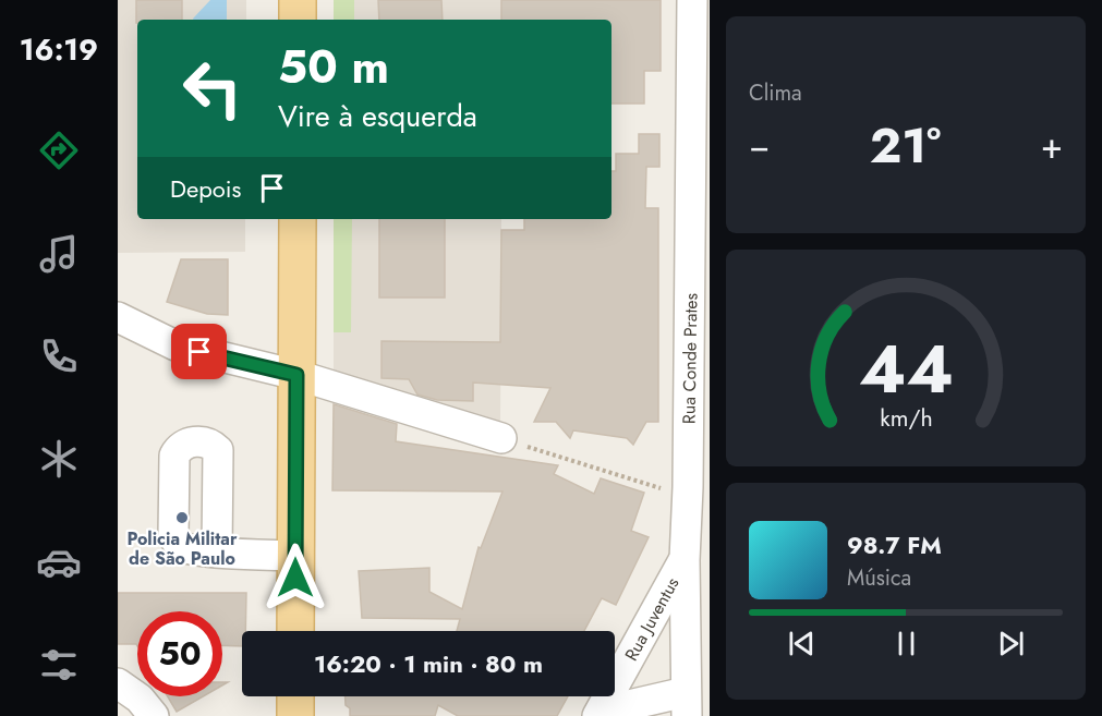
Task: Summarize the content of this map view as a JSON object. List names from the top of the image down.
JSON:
{
  "streets": {
    "street": ["Rua Conde Prates", "Rua Juventus"]
  },
  "crossings": [
    ["Rua Conde Prates", "Rua Juventus"]
  ],
  "places": ["Policia Militar de São Paulo"],
  "page": {
    "tabs": "16:19",
    "tile": "Clima",
    "turn": ["50 m", "Vire à esquerda"],
    "heat": ["−", "21°", "+"],
    "then": "Depois",
    "song": ["98.7 FM", "Música"],
    "limit": "50",
    "trip": "16:20 · 1 min · 80 m",
    "gauge": ["44", "km/h"]
  }
}
